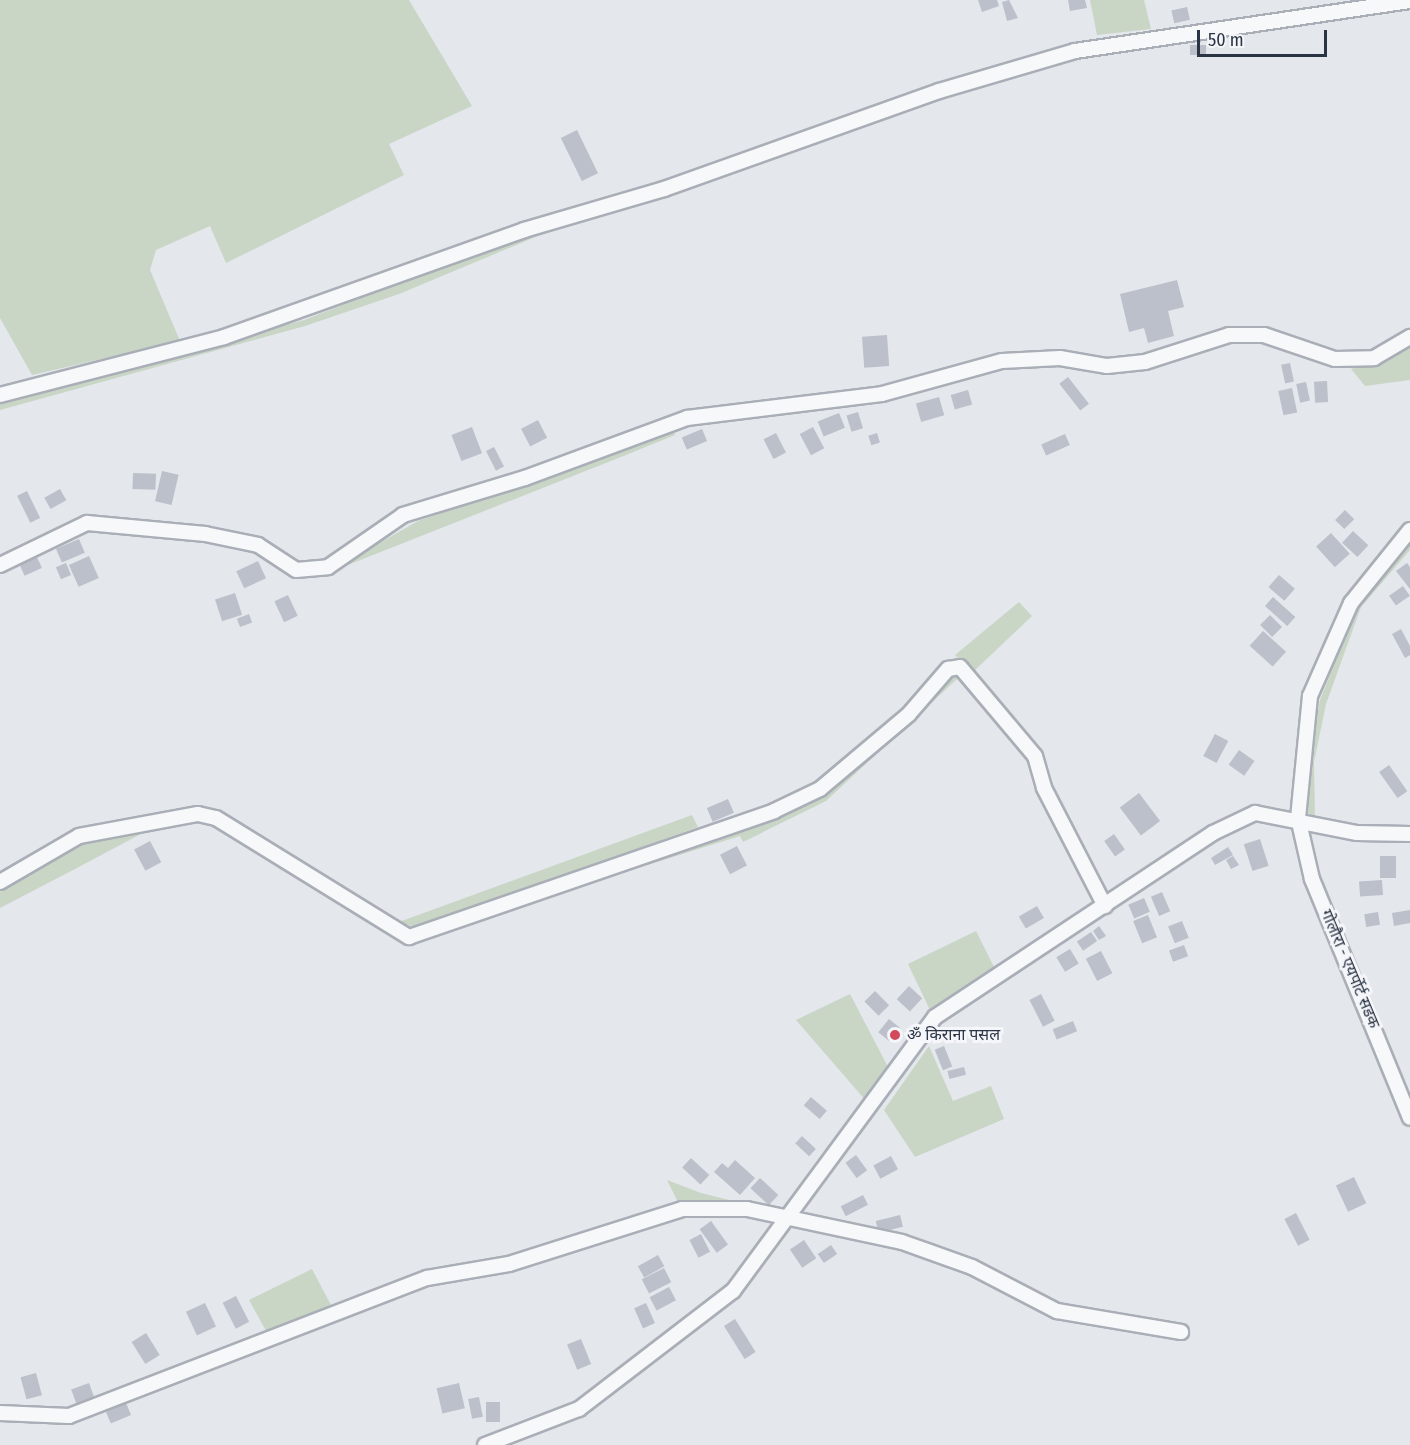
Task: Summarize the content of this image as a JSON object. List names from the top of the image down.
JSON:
{
  "streets": {
    "street": ["गोलौरा - एयर्पोर्ट सडक"]
  },
  "places": ["ॐ किराना पसल"],
  "scale_bar": "50 m"
}
